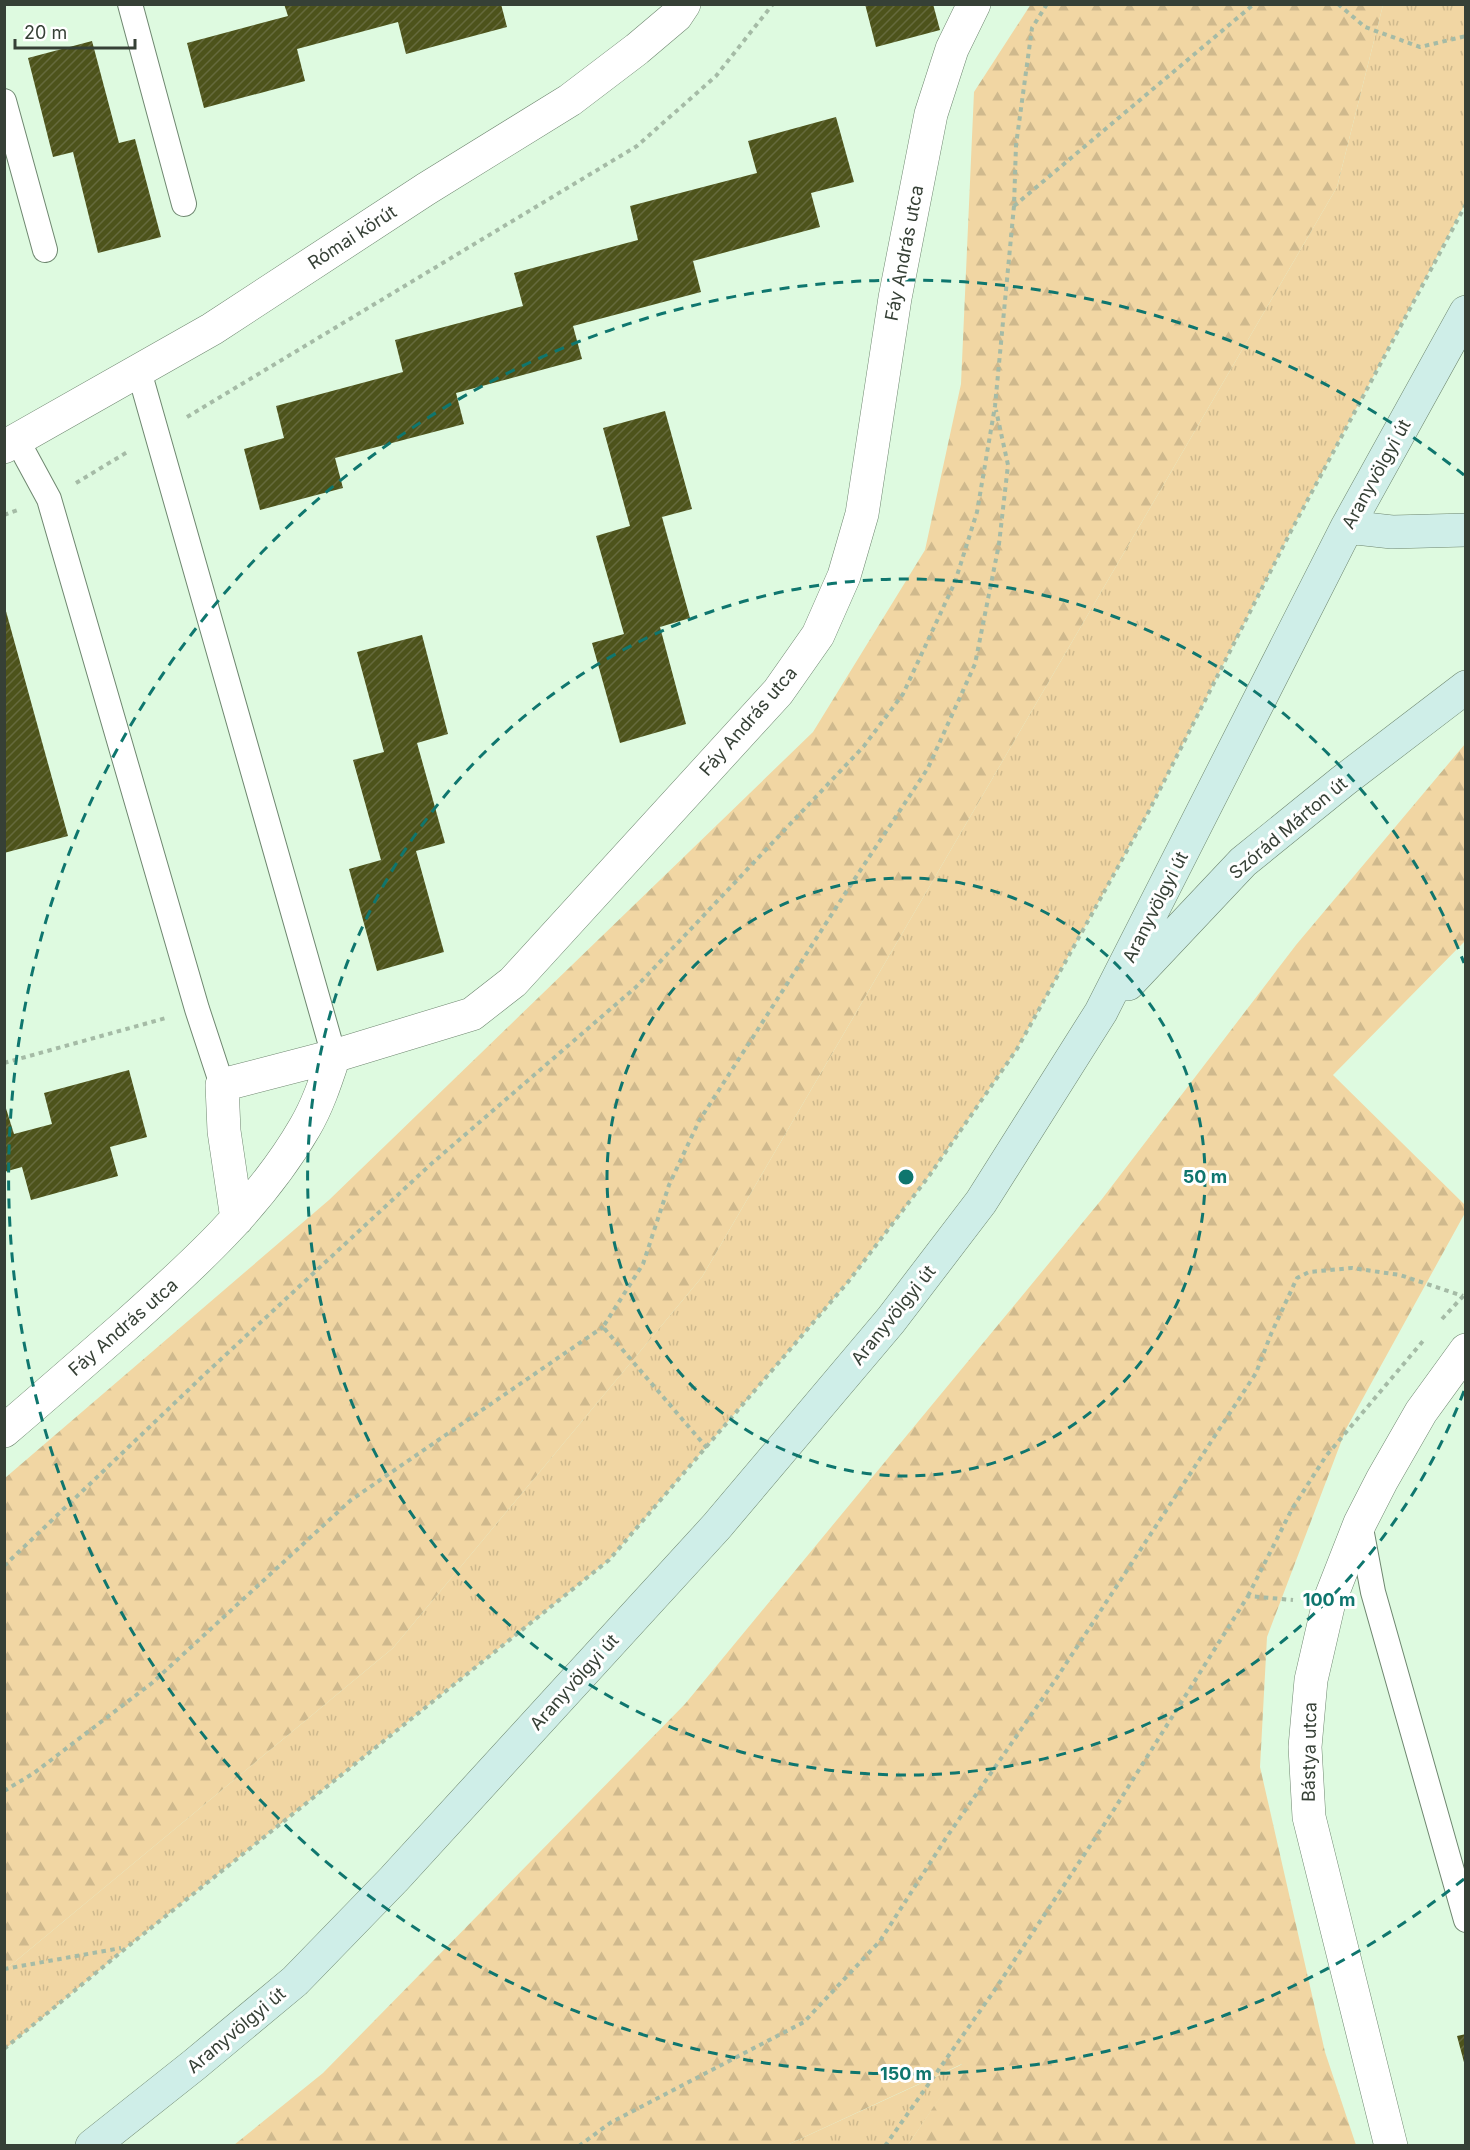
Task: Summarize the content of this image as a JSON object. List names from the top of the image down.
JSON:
{
  "streets": {
    "street": [
      "Római körút",
      "Fáy András utca",
      "Aranyvölgyi út",
      "Szórád Márton út",
      "Bástya utca"
    ]
  },
  "crossings": [
    ["Aranyvölgyi út", "Szórád Márton út"]
  ],
  "scale_bar": "20 m",
  "rings": ["50 m", "100 m", "150 m"]
}
